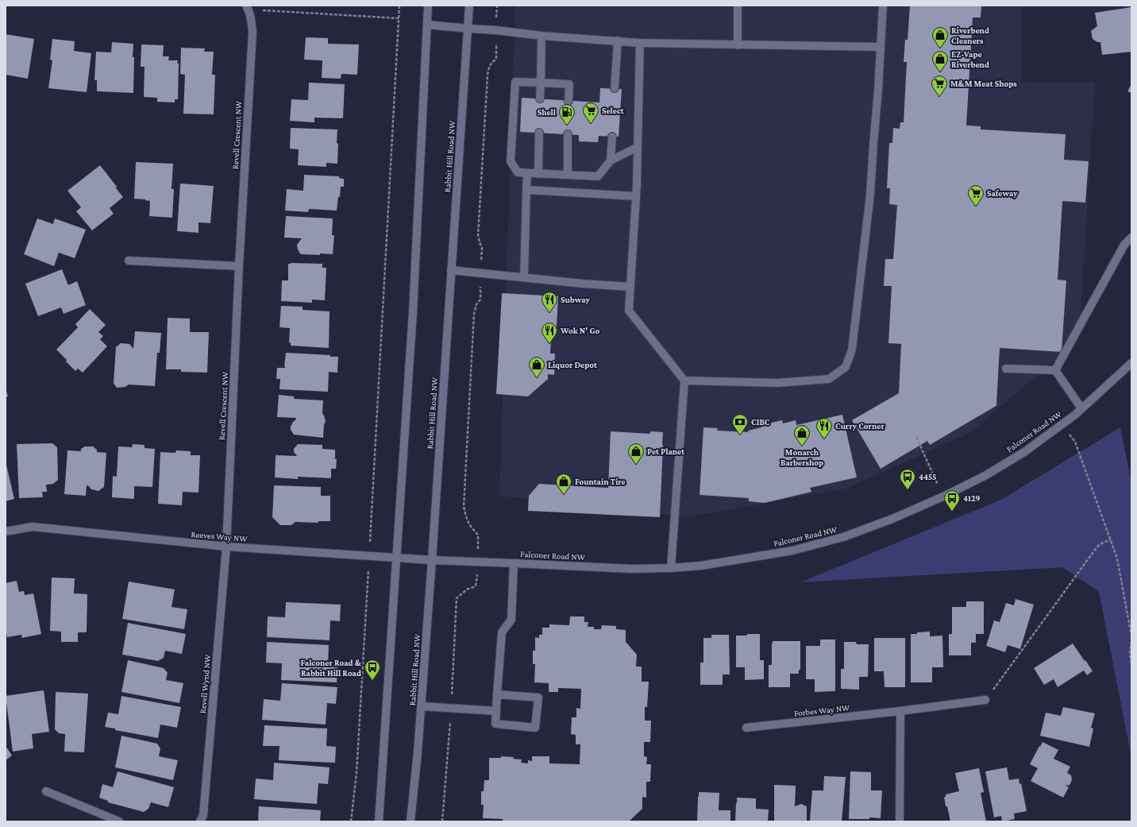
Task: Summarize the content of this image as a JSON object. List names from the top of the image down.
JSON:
{
  "streets": {
    "street": [
      "Revell Crescent NW",
      "Rabbit Hill Road NW",
      "Falconer Road NW",
      "Reeves Way NW",
      "Revell Wynd NW",
      "Forbes Way NW"
    ]
  },
  "crossings": [
    ["Revell Crescent NW", "Reeves Way NW"],
    ["Revell Crescent NW", "Revell Wynd NW"],
    ["Rabbit Hill Road NW", "Falconer Road NW"],
    ["Rabbit Hill Road NW", "Reeves Way NW"],
    ["Falconer Road NW", "Reeves Way NW"],
    ["Reeves Way NW", "Revell Wynd NW"]
  ],
  "places": {
    "shop": [
      "Riverbend Cleaners",
      "EZ-Vape Riverbend",
      "Liquor Depot",
      "Monarch Barbershop",
      "Pet Planet",
      "Fountain Tire"
    ],
    "supermarket": ["M&M Meat Shops", "Select", "Safeway"],
    "fuel station": ["Shell"],
    "restaurant": ["Subway", "Wok N' Go", "Curry Corner"],
    "bank": ["CIBC"],
    "bus stop": ["4455", "4129", "Falconer Road & Rabbit Hill Road"]
  }
}
